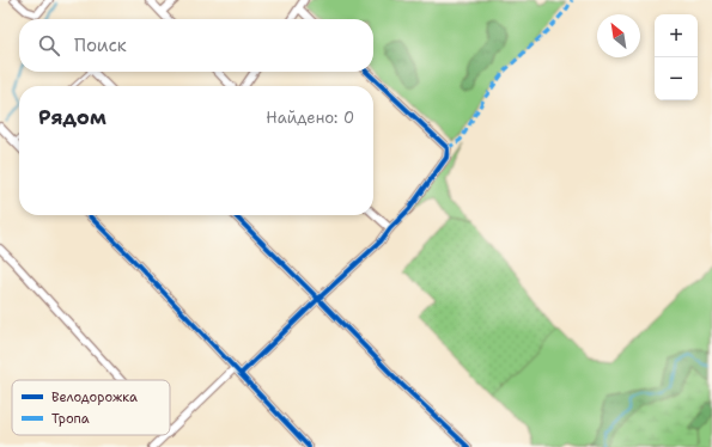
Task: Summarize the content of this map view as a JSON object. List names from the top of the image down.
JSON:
{
  "legend": ["Велодорожка", "Тропа"],
  "north": "top left",
  "page": {
    "map_buttons": ["+", "−"],
    "search": "Поиск",
    "heading": ["Рядом", "Найдено: 0"]
  }
}
